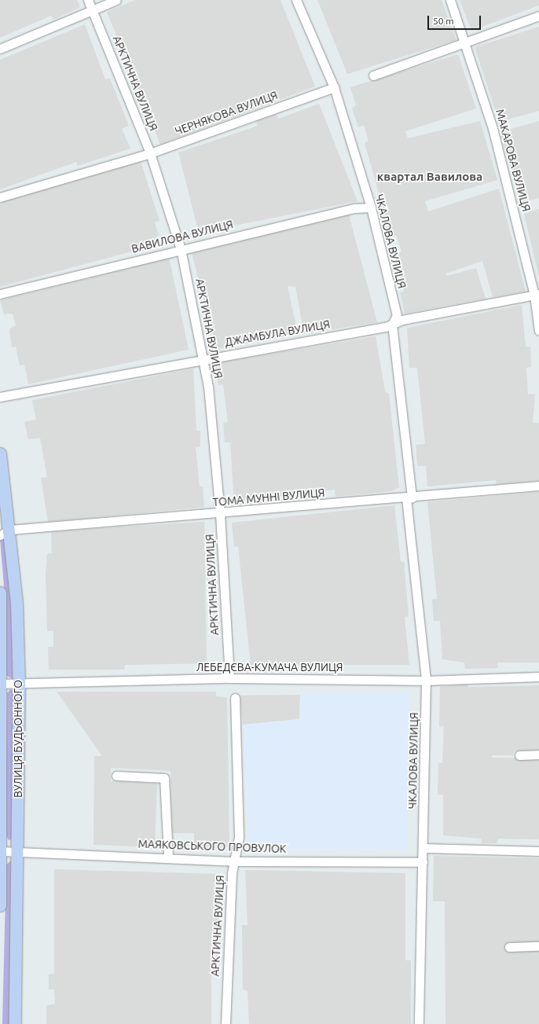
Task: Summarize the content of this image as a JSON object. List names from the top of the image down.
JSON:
{
  "streets": {
    "main road": ["ВУЛИЦЯ БУДЬОННОГО"],
    "street": [
      "АРКТИЧНА ВУЛИЦЯ",
      "ЧЕРНЯКОВА ВУЛИЦЯ",
      "МАКАРОВА ВУЛИЦЯ",
      "ВАВИЛОВА ВУЛИЦЯ",
      "ЧКАЛОВА ВУЛИЦЯ",
      "ДЖАМБУЛА ВУЛИЦЯ",
      "ТОМА МУННІ ВУЛИЦЯ",
      "ЛЕБЕДЄВА-КУМАЧА ВУЛИЦЯ",
      "МАЯКОВСЬКОГО ПРОВУЛОК"
    ]
  },
  "crossings": [
    ["АРКТИЧНА ВУЛИЦЯ", "ЧЕРНЯКОВА ВУЛИЦЯ"],
    ["АРКТИЧНА ВУЛИЦЯ", "ВАВИЛОВА ВУЛИЦЯ"],
    ["АРКТИЧНА ВУЛИЦЯ", "ДЖАМБУЛА ВУЛИЦЯ"],
    ["АРКТИЧНА ВУЛИЦЯ", "ТОМА МУННІ ВУЛИЦЯ"],
    ["АРКТИЧНА ВУЛИЦЯ", "ЛЕБЕДЄВА-КУМАЧА ВУЛИЦЯ"],
    ["АРКТИЧНА ВУЛИЦЯ", "МАЯКОВСЬКОГО ПРОВУЛОК"],
    ["ЧЕРНЯКОВА ВУЛИЦЯ", "ЧКАЛОВА ВУЛИЦЯ"],
    ["МАКАРОВА ВУЛИЦЯ", "ДЖАМБУЛА ВУЛИЦЯ"],
    ["ВАВИЛОВА ВУЛИЦЯ", "ЧКАЛОВА ВУЛИЦЯ"],
    ["ЧКАЛОВА ВУЛИЦЯ", "ДЖАМБУЛА ВУЛИЦЯ"],
    ["ЧКАЛОВА ВУЛИЦЯ", "ТОМА МУННІ ВУЛИЦЯ"],
    ["ЧКАЛОВА ВУЛИЦЯ", "ЛЕБЕДЄВА-КУМАЧА ВУЛИЦЯ"],
    ["ЧКАЛОВА ВУЛИЦЯ", "МАЯКОВСЬКОГО ПРОВУЛОК"],
    ["ТОМА МУННІ ВУЛИЦЯ", "ВУЛИЦЯ БУДЬОННОГО"],
    ["ЛЕБЕДЄВА-КУМАЧА ВУЛИЦЯ", "ВУЛИЦЯ БУДЬОННОГО"],
    ["ВУЛИЦЯ БУДЬОННОГО", "МАЯКОВСЬКОГО ПРОВУЛОК"]
  ],
  "districts": ["квартал Вавилова"],
  "scale_bar": "50 m"
}
